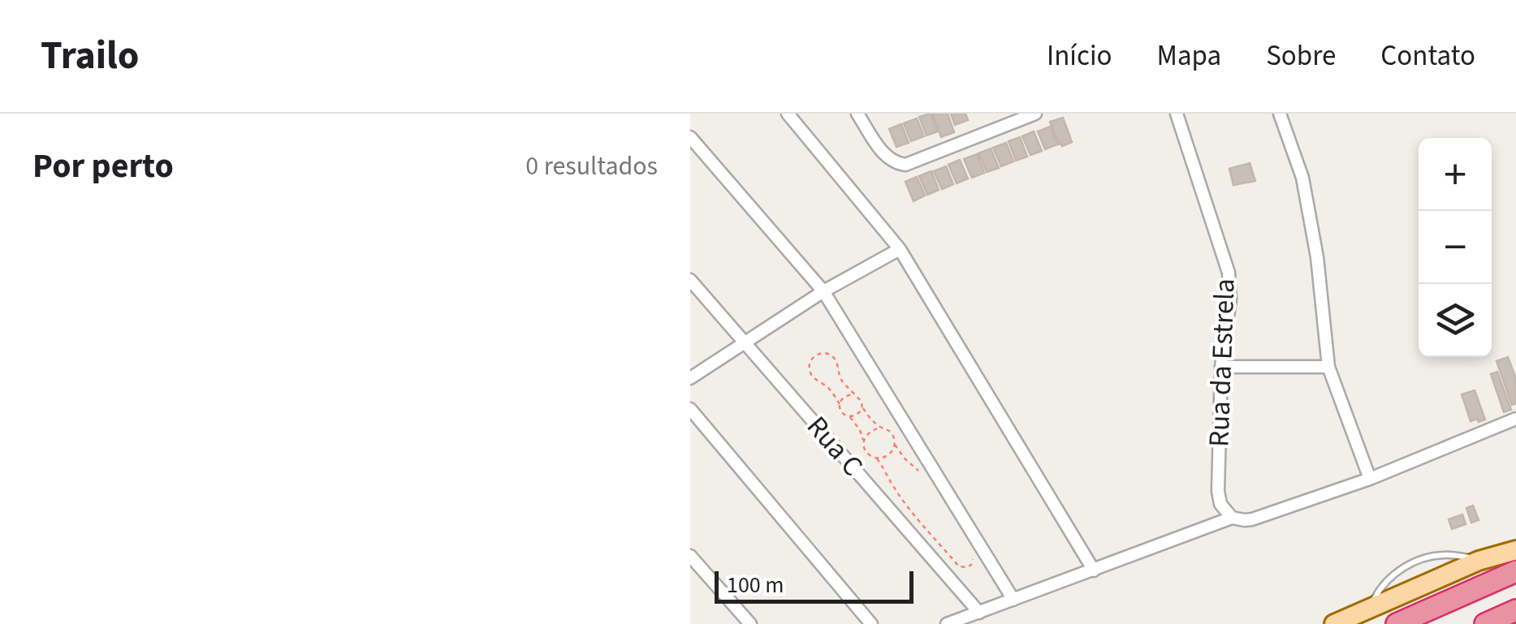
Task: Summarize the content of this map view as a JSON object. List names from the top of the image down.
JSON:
{
  "streets": {
    "street": ["Rua da Estrela", "Rua C"]
  },
  "scale_bar": "100 m",
  "page": {
    "header": "Trailo",
    "nav": [
      "Início",
      "Mapa",
      "Sobre",
      "Contato"
    ],
    "heading": ["Por perto", "0 resultados"],
    "map_buttons": ["+", "−"],
    "scale": "100 m"
  }
}
